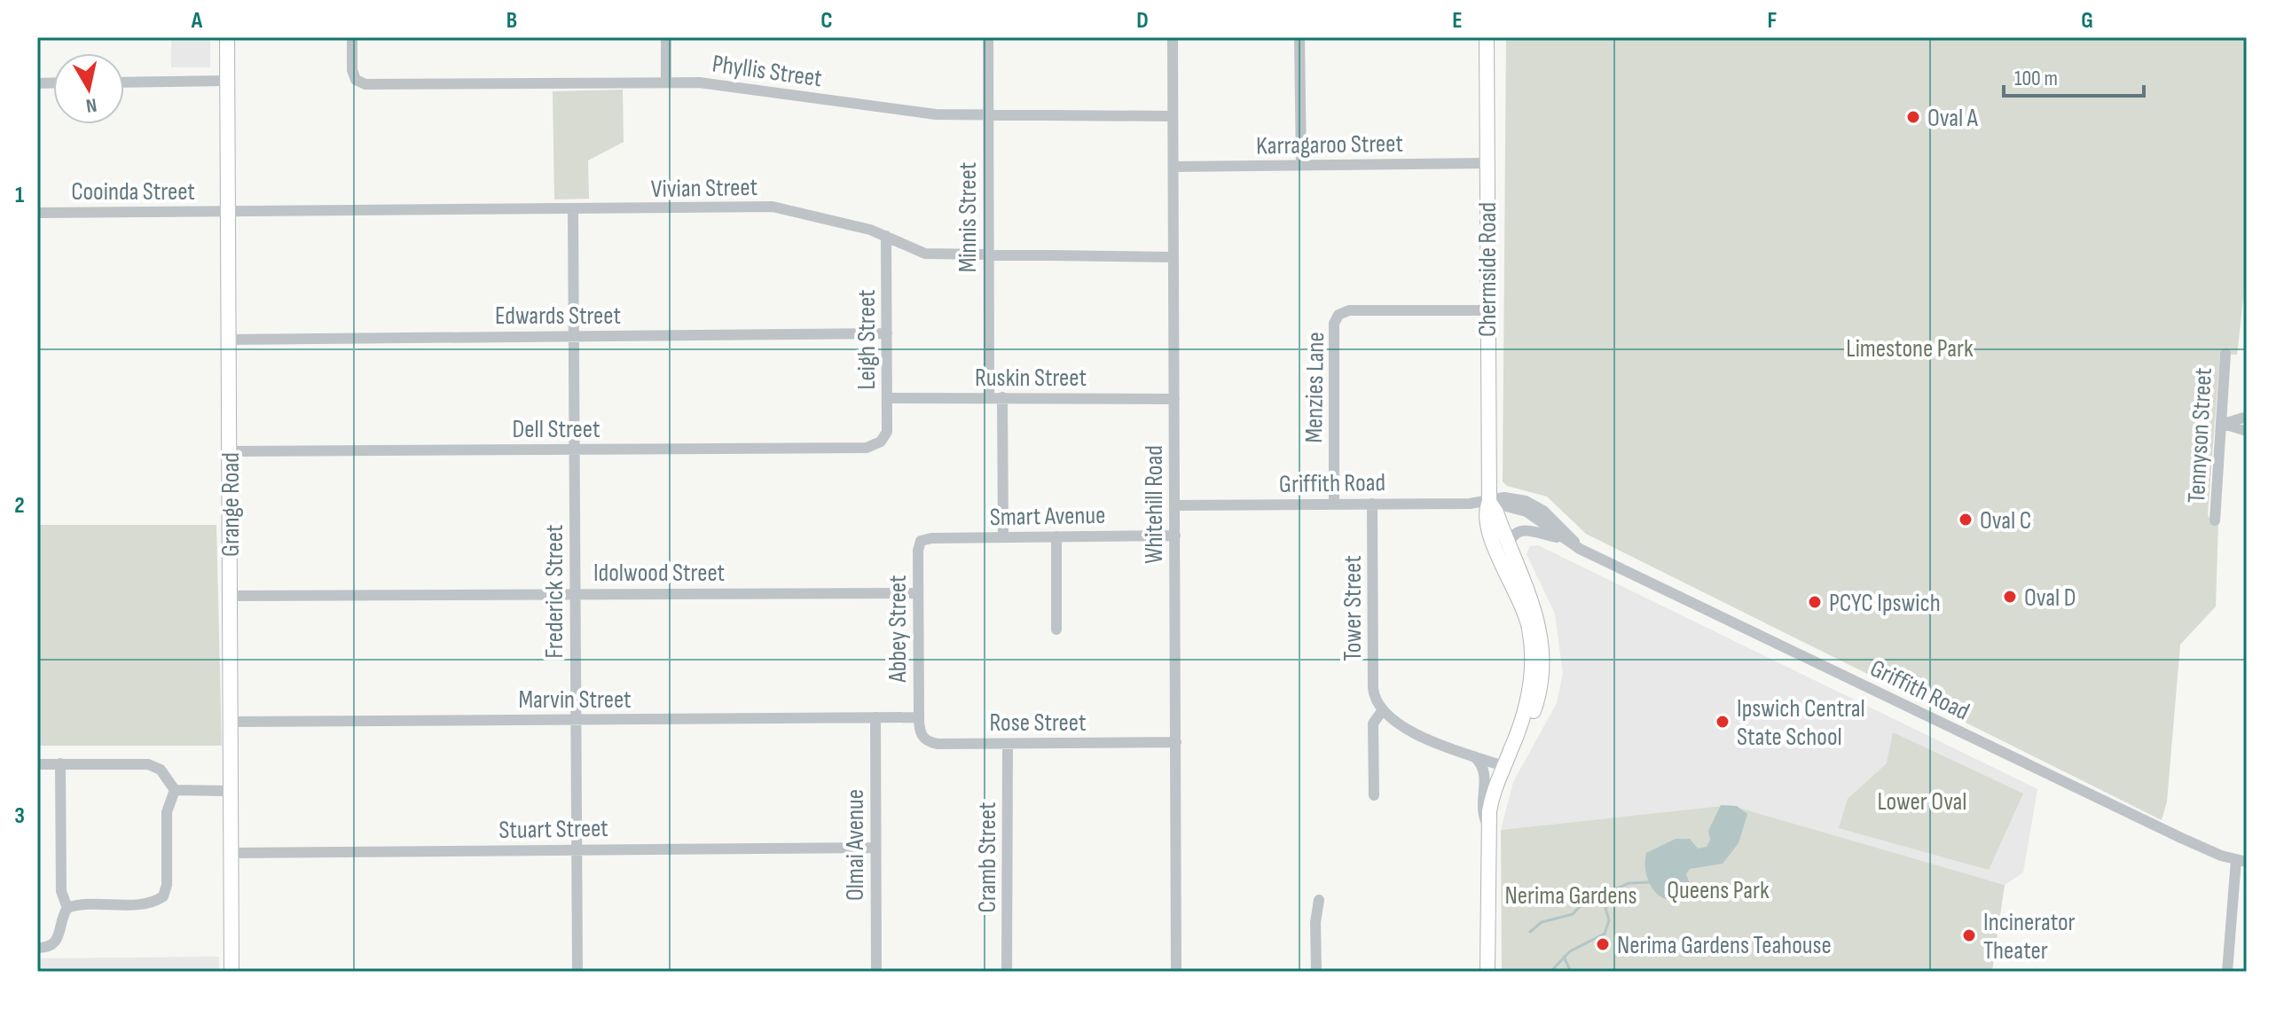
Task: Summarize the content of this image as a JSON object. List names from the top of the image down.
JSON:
{
  "streets": {
    "main road": ["Chermside Road", "Grange Road"],
    "street": [
      "Phyllis Street",
      "Karragaroo Street",
      "Vivian Street",
      "Cooinda Street",
      "Minnis Street",
      "Edwards Street",
      "Leigh Street",
      "Ruskin Street",
      "Menzies Lane",
      "Dell Street",
      "Tennyson Street",
      "Griffith Road",
      "Whitehill Road",
      "Smart Avenue",
      "Idolwood Street",
      "Frederick Street",
      "Tower Street",
      "Abbey Street",
      "Marvin Street",
      "Rose Street",
      "Stuart Street",
      "Olmai Avenue",
      "Cramb Street"
    ]
  },
  "crossings": [
    ["Phyllis Street", "Minnis Street"],
    ["Phyllis Street", "Whitehill Road"],
    ["Karragaroo Street", "Chermside Road"],
    ["Karragaroo Street", "Whitehill Road"],
    ["Vivian Street", "Cooinda Street"],
    ["Vivian Street", "Minnis Street"],
    ["Vivian Street", "Leigh Street"],
    ["Vivian Street", "Grange Road"],
    ["Vivian Street", "Whitehill Road"],
    ["Vivian Street", "Frederick Street"],
    ["Cooinda Street", "Grange Road"],
    ["Minnis Street", "Ruskin Street"],
    ["Chermside Road", "Menzies Lane"],
    ["Chermside Road", "Griffith Road"],
    ["Edwards Street", "Leigh Street"],
    ["Edwards Street", "Grange Road"],
    ["Edwards Street", "Frederick Street"],
    ["Leigh Street", "Ruskin Street"],
    ["Leigh Street", "Dell Street"],
    ["Ruskin Street", "Whitehill Road"],
    ["Menzies Lane", "Griffith Road"],
    ["Dell Street", "Grange Road"],
    ["Dell Street", "Frederick Street"],
    ["Griffith Road", "Whitehill Road"],
    ["Griffith Road", "Tower Street"],
    ["Grange Road", "Idolwood Street"],
    ["Grange Road", "Marvin Street"],
    ["Grange Road", "Stuart Street"],
    ["Whitehill Road", "Smart Avenue"],
    ["Whitehill Road", "Rose Street"],
    ["Smart Avenue", "Abbey Street"],
    ["Idolwood Street", "Frederick Street"],
    ["Idolwood Street", "Abbey Street"],
    ["Frederick Street", "Marvin Street"],
    ["Frederick Street", "Stuart Street"],
    ["Abbey Street", "Marvin Street"],
    ["Abbey Street", "Rose Street"],
    ["Marvin Street", "Rose Street"],
    ["Marvin Street", "Olmai Avenue"],
    ["Rose Street", "Cramb Street"],
    ["Stuart Street", "Olmai Avenue"]
  ],
  "parks": [
    "Limestone Park",
    "Lower Oval",
    "Queens Park",
    "Nerima Gardens"
  ],
  "places": [
    "Oval A",
    "Oval C",
    "Oval D",
    "PCYC Ipswich",
    "Ipswich Central State School",
    "Incinerator Theater",
    "Nerima Gardens Teahouse"
  ],
  "scale_bar": "100 m",
  "north": "bottom",
  "grid": {
    "columns": [
      "A",
      "B",
      "C",
      "D",
      "E",
      "F",
      "G"
    ],
    "rows": ["1", "2", "3"]
  }
}
